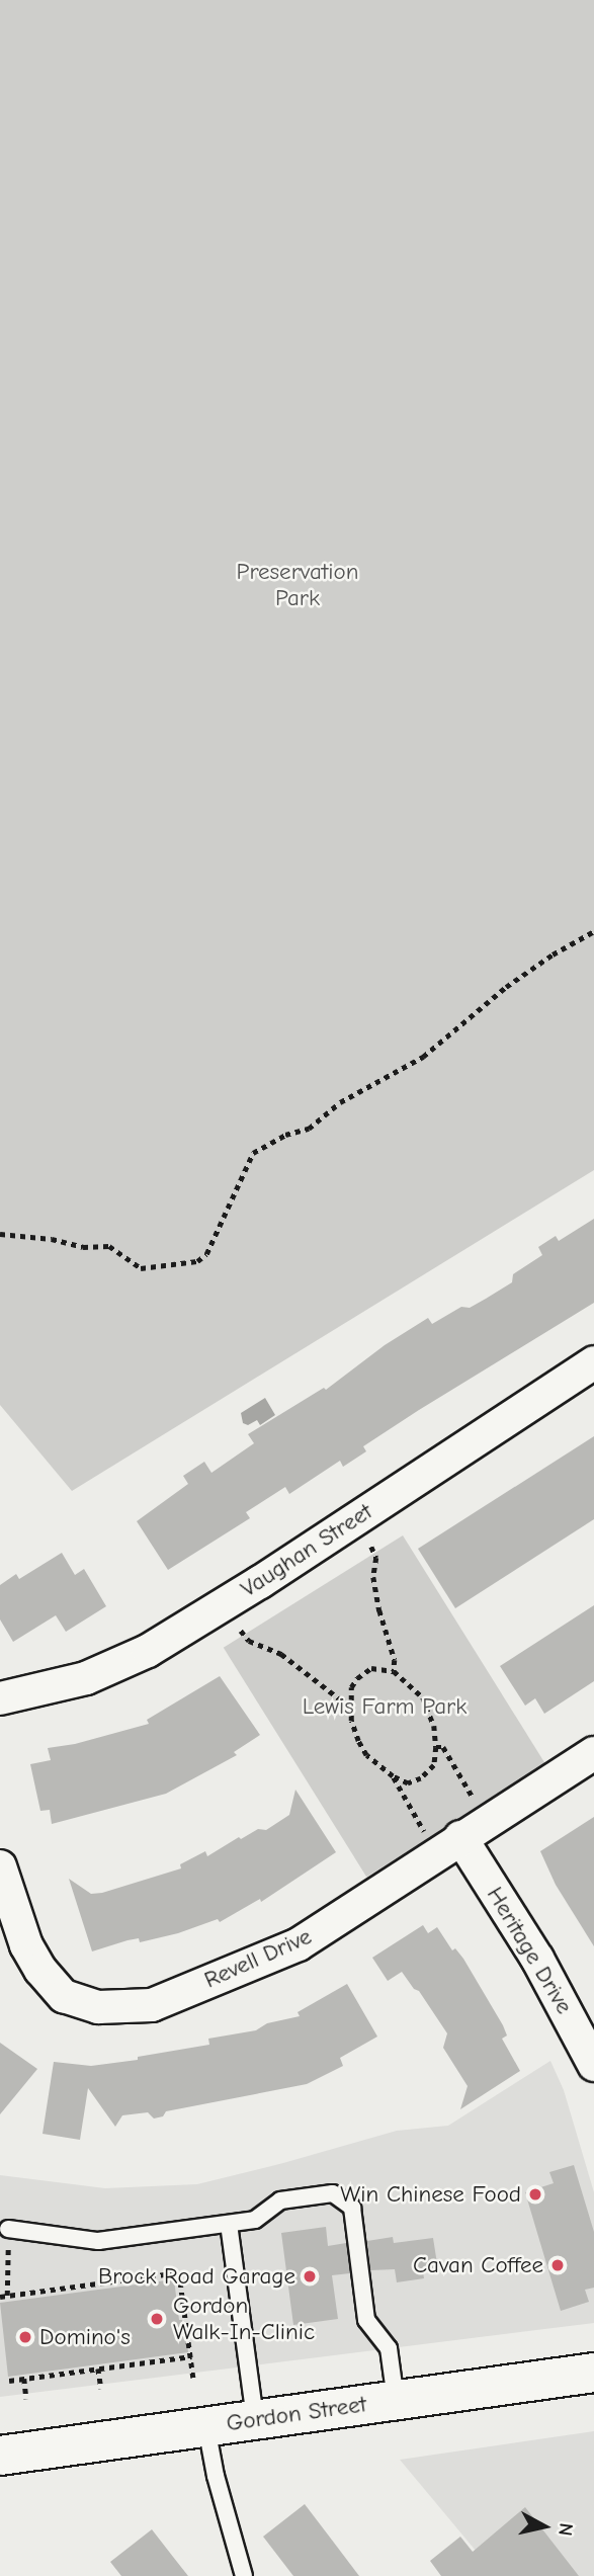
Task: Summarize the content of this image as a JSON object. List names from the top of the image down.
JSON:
{
  "streets": {
    "main road": ["Gordon Street"],
    "street": ["Vaughan Street", "Heritage Drive", "Revell Drive"]
  },
  "crossings": [
    ["Heritage Drive", "Revell Drive"]
  ],
  "parks": ["Preservation Park", "Lewis Farm Park"],
  "places": [
    "Win Chinese Food",
    "Cavan Coffee",
    "Brock Road Garage",
    "Gordon Walk-In-Clinic",
    "Domino's"
  ],
  "north": "right"
}
